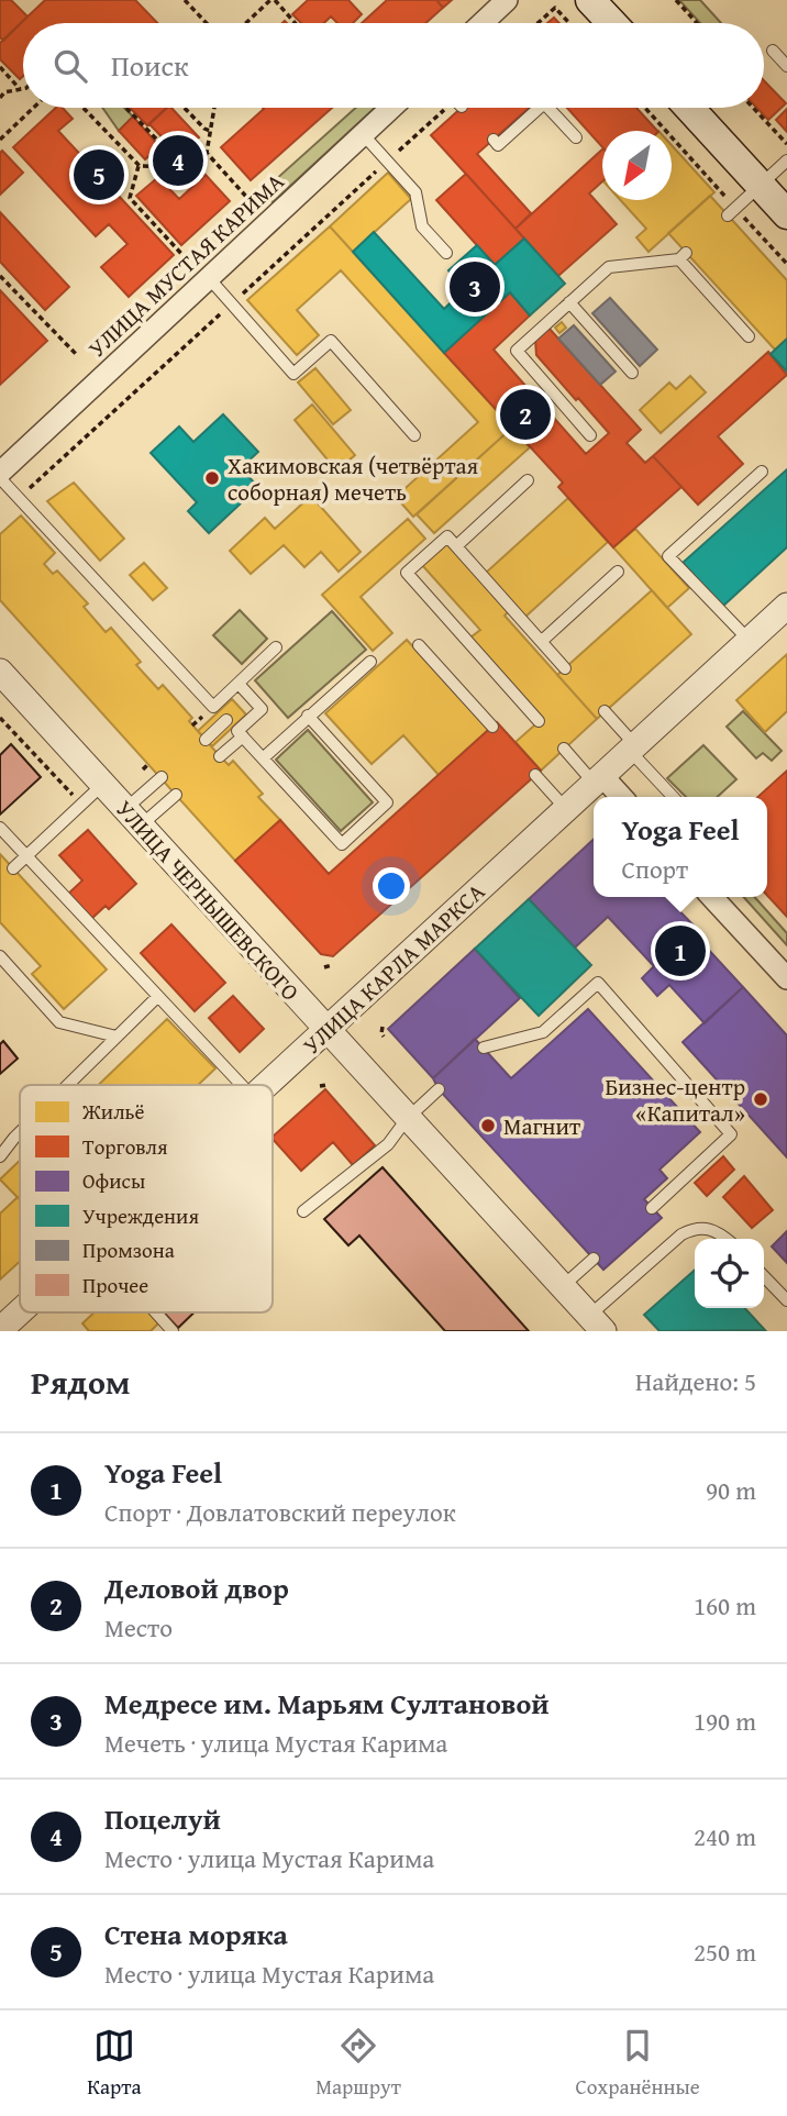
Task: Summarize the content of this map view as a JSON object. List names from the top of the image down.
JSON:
{
  "streets": {
    "street": ["УЛИЦА МУСТАЯ КАРИМА", "УЛИЦА ЧЕРНЫШЕВСКОГО", "УЛИЦА КАРЛА МАРКСА"]
  },
  "crossings": [
    ["УЛИЦА ЧЕРНЫШЕВСКОГО", "УЛИЦА КАРЛА МАРКСА"]
  ],
  "places": ["Хакимовская (четвёртая соборная) мечеть", "Бизнес-центр «Капитал»", "Магнит"],
  "legend": [
    "Жильё",
    "Торговля",
    "Офисы",
    "Учреждения",
    "Промзона",
    "Прочее"
  ],
  "north": "bottom left",
  "page": {
    "search": "Поиск",
    "pins": [
      "4",
      "5",
      "3",
      "2",
      "1"
    ],
    "popup": ["Yoga Feel", "Спорт"],
    "heading": ["Рядом", "Найдено: 5"],
    "list": [
      {
        "mark": "1",
        "name": "Yoga Feel",
        "note": "Спорт · Довлатовский переулок",
        "value": "90 m"
      },
      {
        "mark": "2",
        "name": "Деловой двор",
        "note": "Место",
        "value": "160 m"
      },
      {
        "mark": "3",
        "name": "Медресе им. Марьям Султановой",
        "note": "Мечеть · улица Мустая Карима",
        "value": "190 m"
      },
      {
        "mark": "4",
        "name": "Поцелуй",
        "note": "Место · улица Мустая Карима",
        "value": "240 m"
      },
      {
        "mark": "5",
        "name": "Стена моряка",
        "note": "Место · улица Мустая Карима",
        "value": "250 m"
      }
    ],
    "nav": ["Карта", "Маршрут", "Сохранённые"]
  }
}
